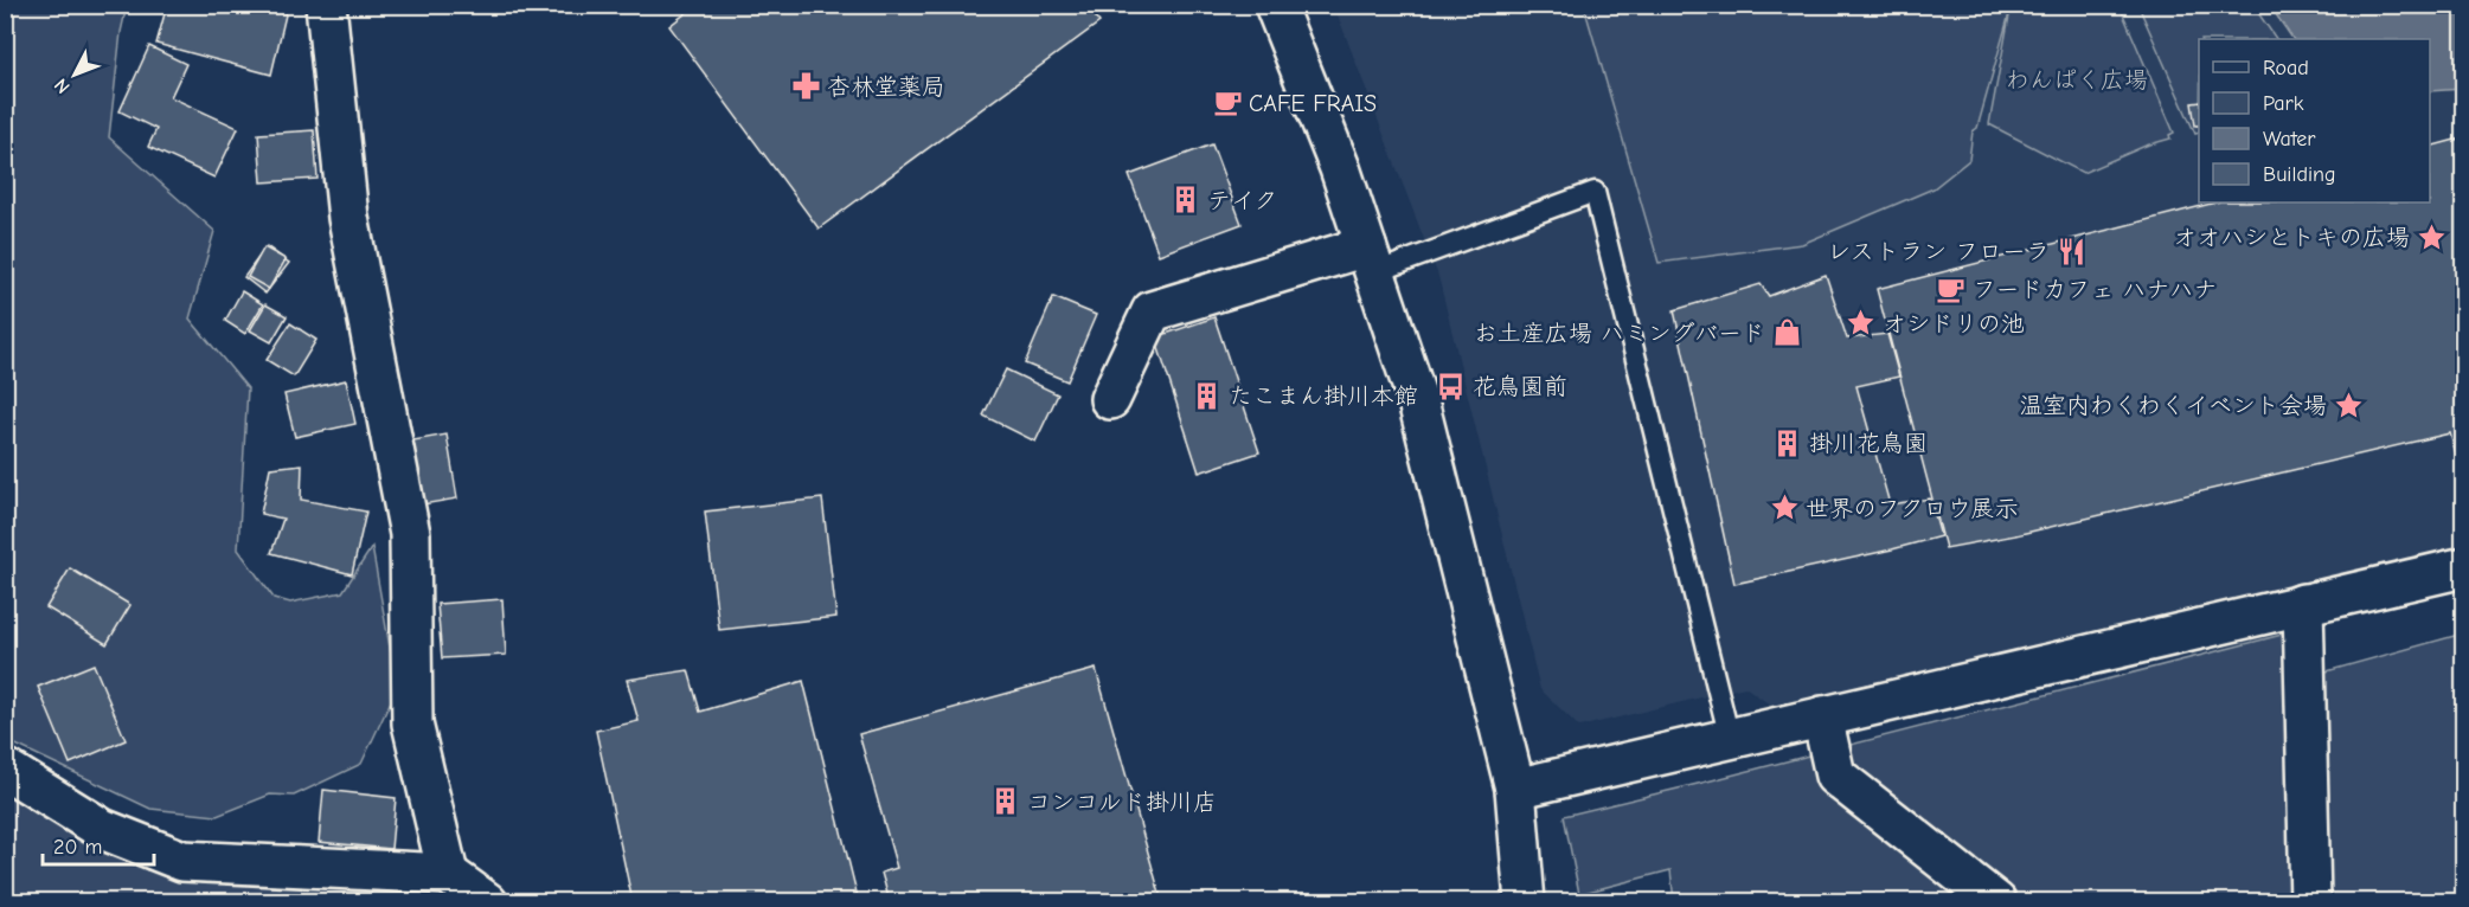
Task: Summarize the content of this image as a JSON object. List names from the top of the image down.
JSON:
{
  "parks": ["わんぱく広場"],
  "places": {
    "pharmacy": ["杏林堂薬局"],
    "cafe": ["CAFE FRAIS", "フードカフェ ハナハナ"],
    "building": [
      "テイク",
      "たこまん掛川本館",
      "掛川花鳥園",
      "コンコルド掛川店"
    ],
    "place": [
      "オオハシとトキの広場",
      "オシドリの池",
      "温室内わくわくイベント会場",
      "世界のフクロウ展示"
    ],
    "restaurant": ["レストラン フローラ"],
    "shop": ["お土産広場 ハミングバード"],
    "bus stop": ["花鳥園前"]
  },
  "legend": [
    "Road",
    "Park",
    "Water",
    "Building"
  ],
  "scale_bar": "20 m",
  "north": "bottom left"
}
